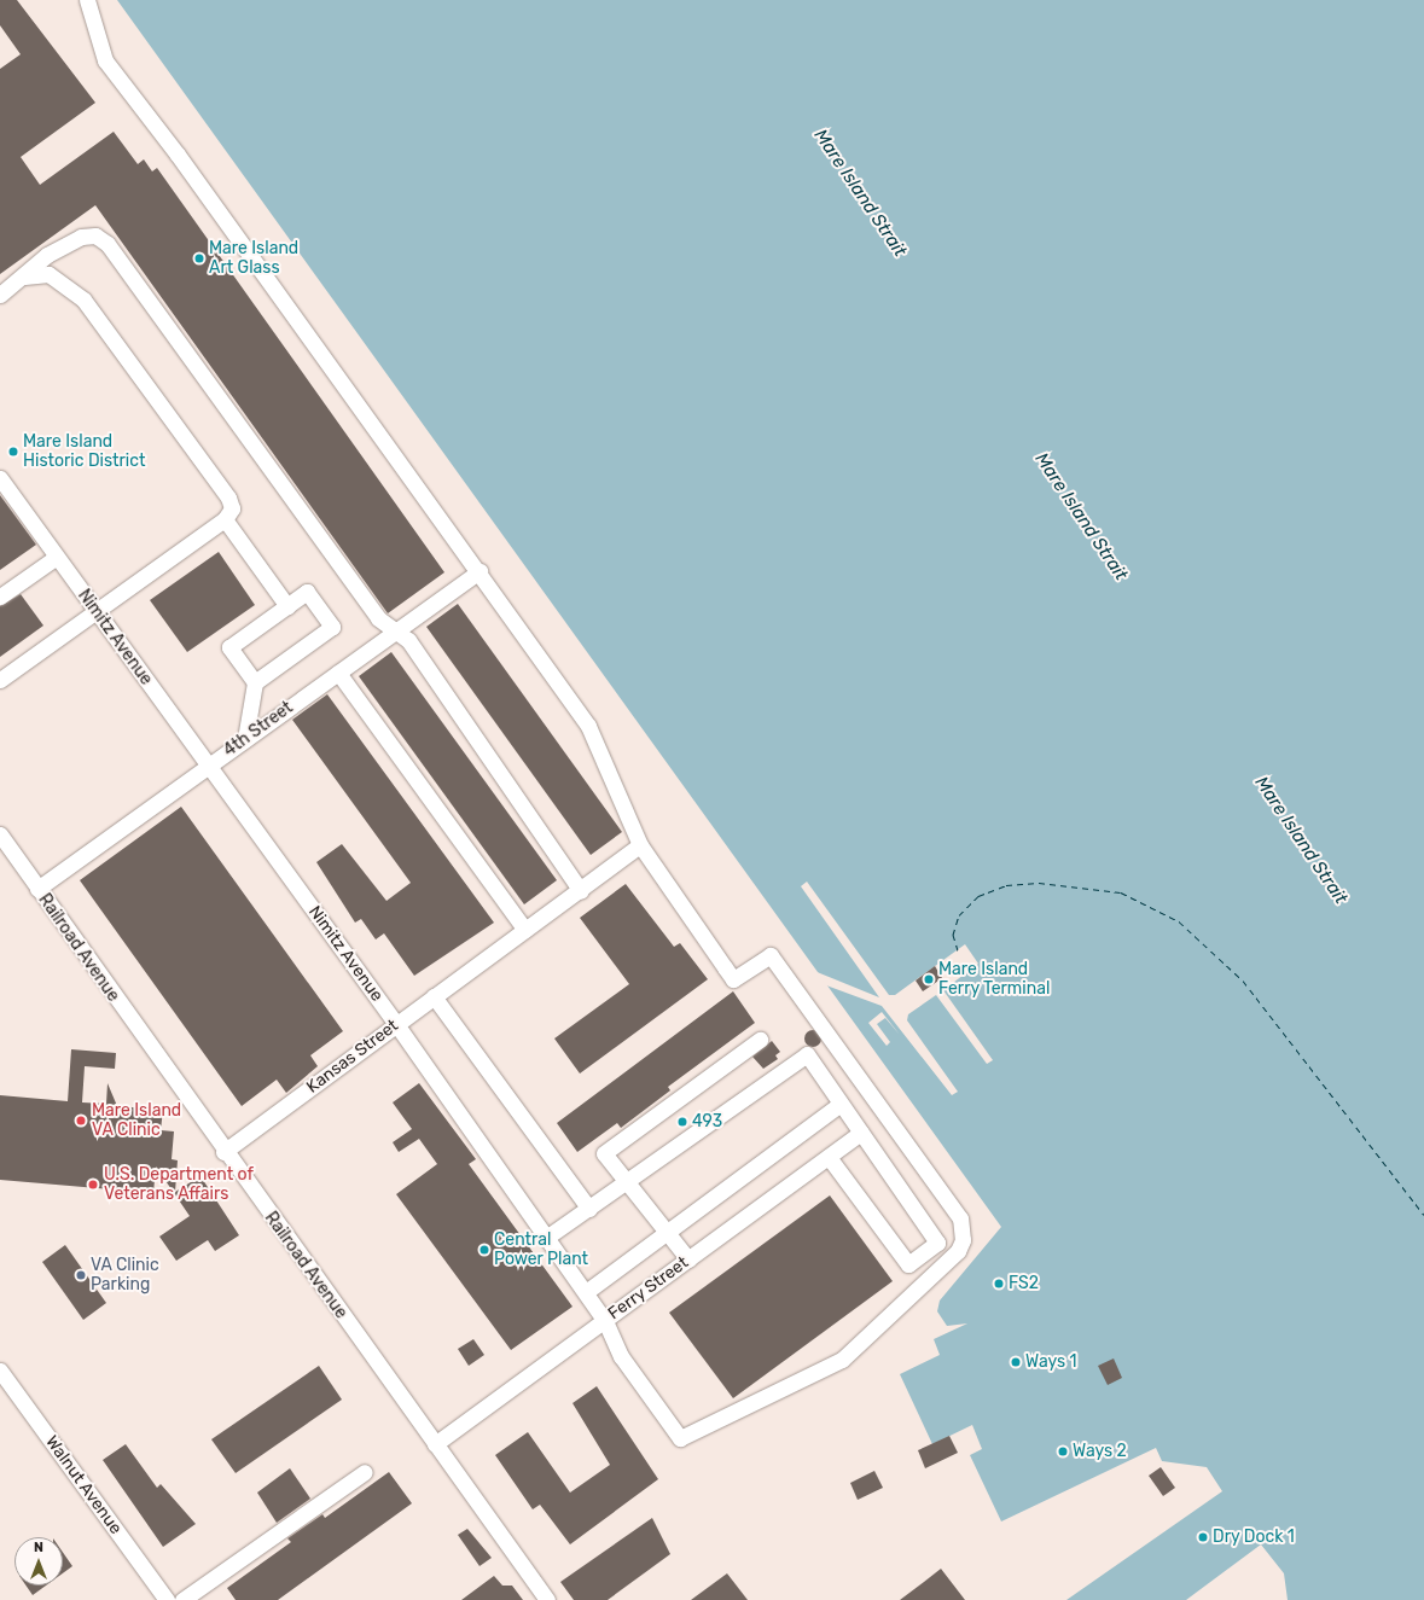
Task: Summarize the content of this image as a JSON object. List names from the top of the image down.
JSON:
{
  "streets": {
    "street": [
      "Nimitz Avenue",
      "4th Street",
      "Railroad Avenue",
      "Kansas Street",
      "Ferry Street",
      "Walnut Avenue"
    ]
  },
  "crossings": [
    ["Nimitz Avenue", "4th Street"],
    ["Nimitz Avenue", "Kansas Street"],
    ["Nimitz Avenue", "Ferry Street"],
    ["4th Street", "Railroad Avenue"],
    ["Railroad Avenue", "Kansas Street"],
    ["Railroad Avenue", "Ferry Street"]
  ],
  "water": ["Mare Island Strait"],
  "places": [
    "Mare Island Art Glass",
    "Mare Island Historic District",
    "Mare Island Ferry Terminal",
    "Mare Island VA Clinic",
    "493",
    "U.S. Department of Veterans Affairs",
    "Central Power Plant",
    "VA Clinic Parking",
    "FS2",
    "Ways 1",
    "Ways 2",
    "Dry Dock 1"
  ],
  "north": "top"
}
